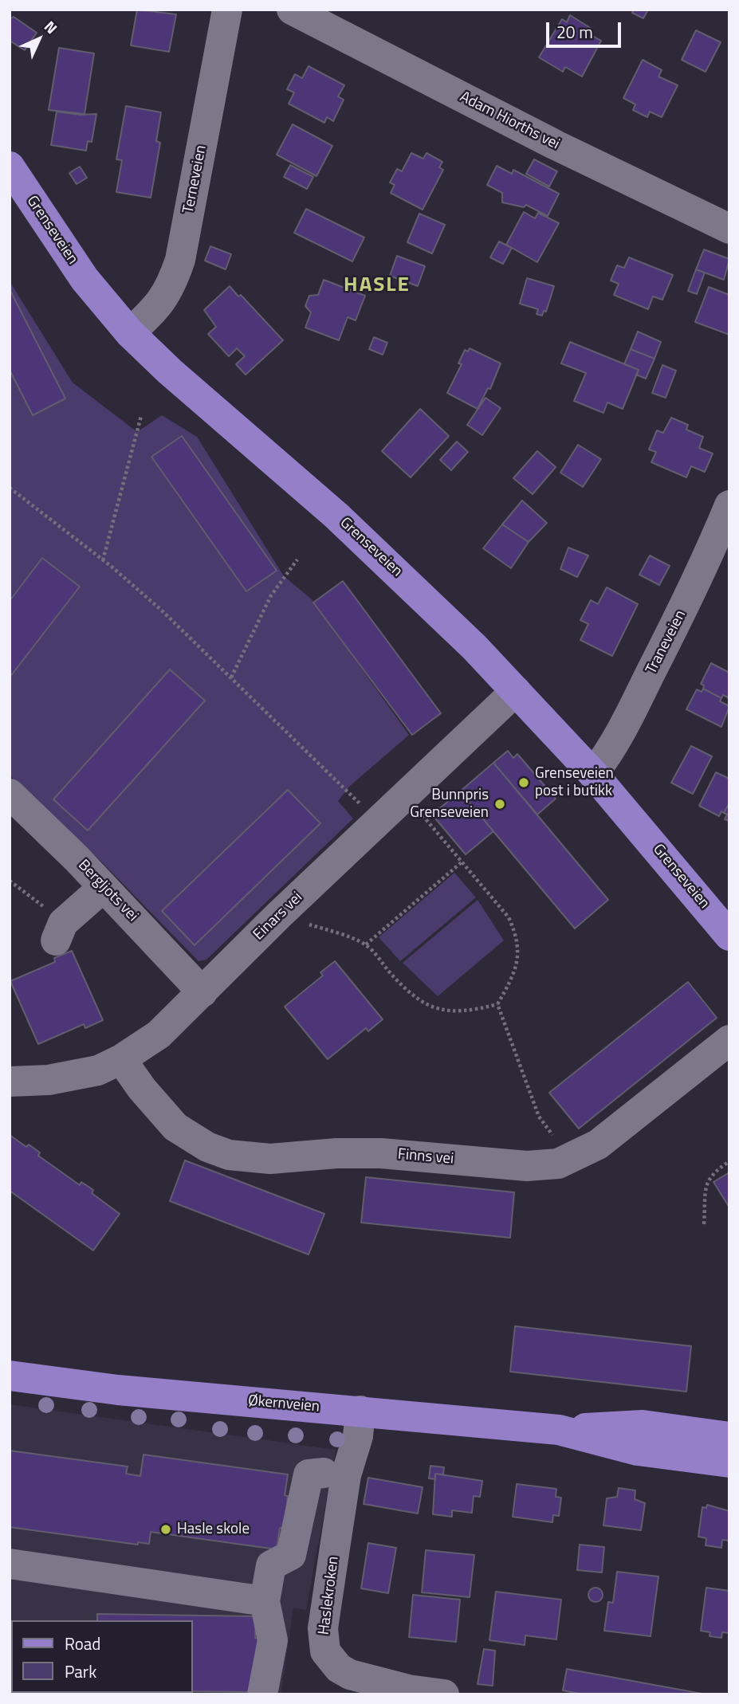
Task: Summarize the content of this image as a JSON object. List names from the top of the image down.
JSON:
{
  "streets": {
    "main road": ["Grenseveien", "Økernveien"],
    "street": [
      "Adam Hiorths vei",
      "Terneveien",
      "Traneveien",
      "Bergljots vei",
      "Einars vei",
      "Finns vei",
      "Haslekroken"
    ]
  },
  "crossings": [
    ["Terneveien", "Grenseveien"],
    ["Grenseveien", "Traneveien"],
    ["Grenseveien", "Einars vei"],
    ["Bergljots vei", "Einars vei"],
    ["Einars vei", "Finns vei"],
    ["Økernveien", "Haslekroken"]
  ],
  "districts": ["HASLE"],
  "places": ["Grenseveien post i butikk", "Bunnpris Grenseveien", "Hasle skole"],
  "legend": ["Road", "Park"],
  "scale_bar": "20 m",
  "north": "top right"
}
